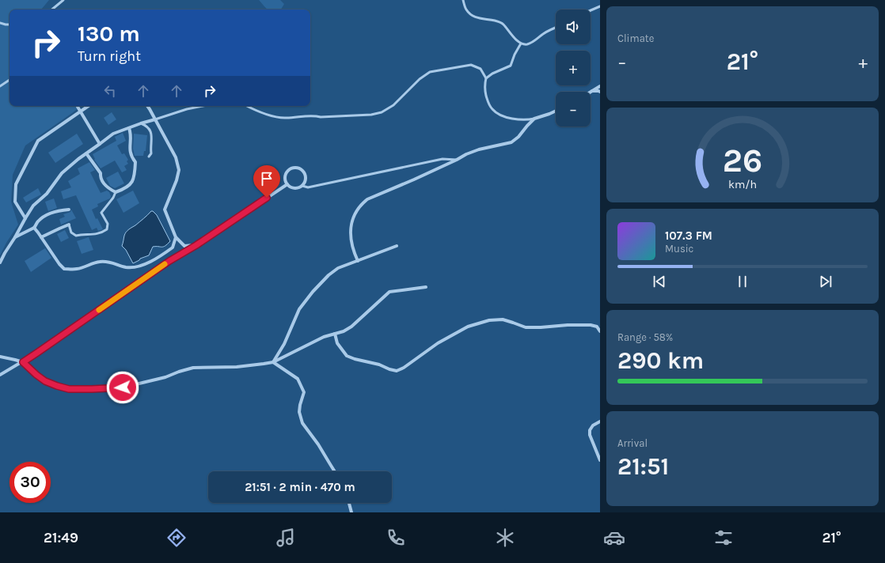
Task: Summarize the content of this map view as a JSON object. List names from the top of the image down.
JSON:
{
  "page": {
    "tile": [
      "Climate",
      ["Range · 58%", "290 km"],
      ["Arrival", "21:51"]
    ],
    "map_buttons": ["+", "−"],
    "turn": ["130 m", "Turn right"],
    "heat": ["−", "21°", "+"],
    "song": ["107.3 FM", "Music"],
    "limit": "30",
    "trip": "21:51 · 2 min · 470 m",
    "tabs": ["21:49", "21°"],
    "gauge": ["26", "km/h"]
  }
}
